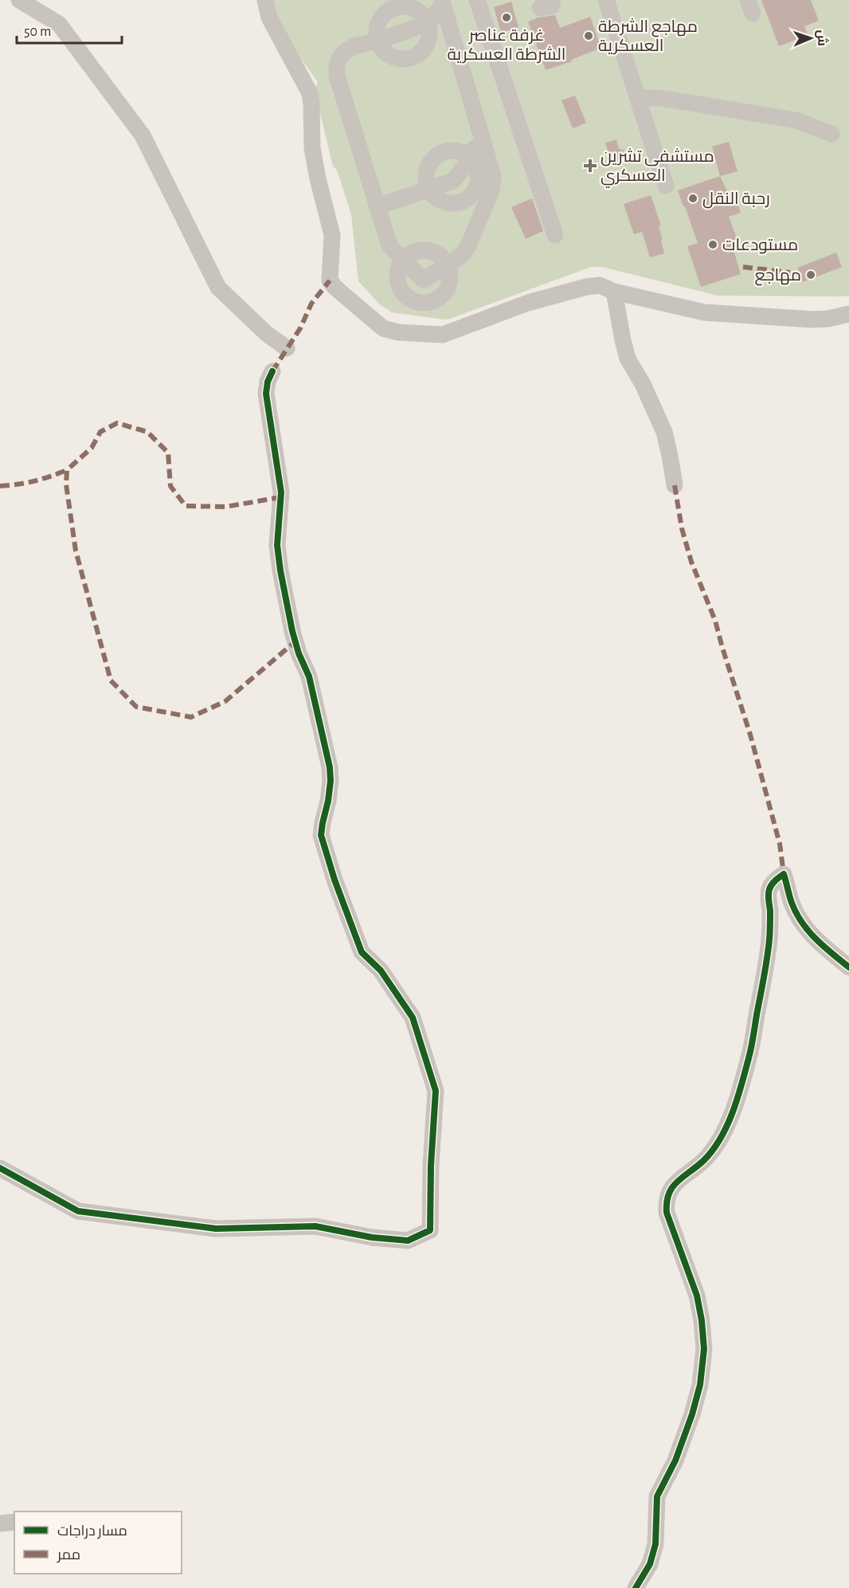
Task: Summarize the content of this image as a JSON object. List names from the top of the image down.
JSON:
{
  "places": {
    "other": [
      "غرفة عناصر الشرطة العسكرية",
      "مهاجع الشرطة العسكرية",
      "رحبة النقل",
      "مستودعات",
      "مهاجع"
    ],
    "health": ["مستشفى تشرين العسكري"]
  },
  "legend": ["مسار دراجات", "ممر"],
  "scale_bar": "50 m",
  "north": "right"
}
